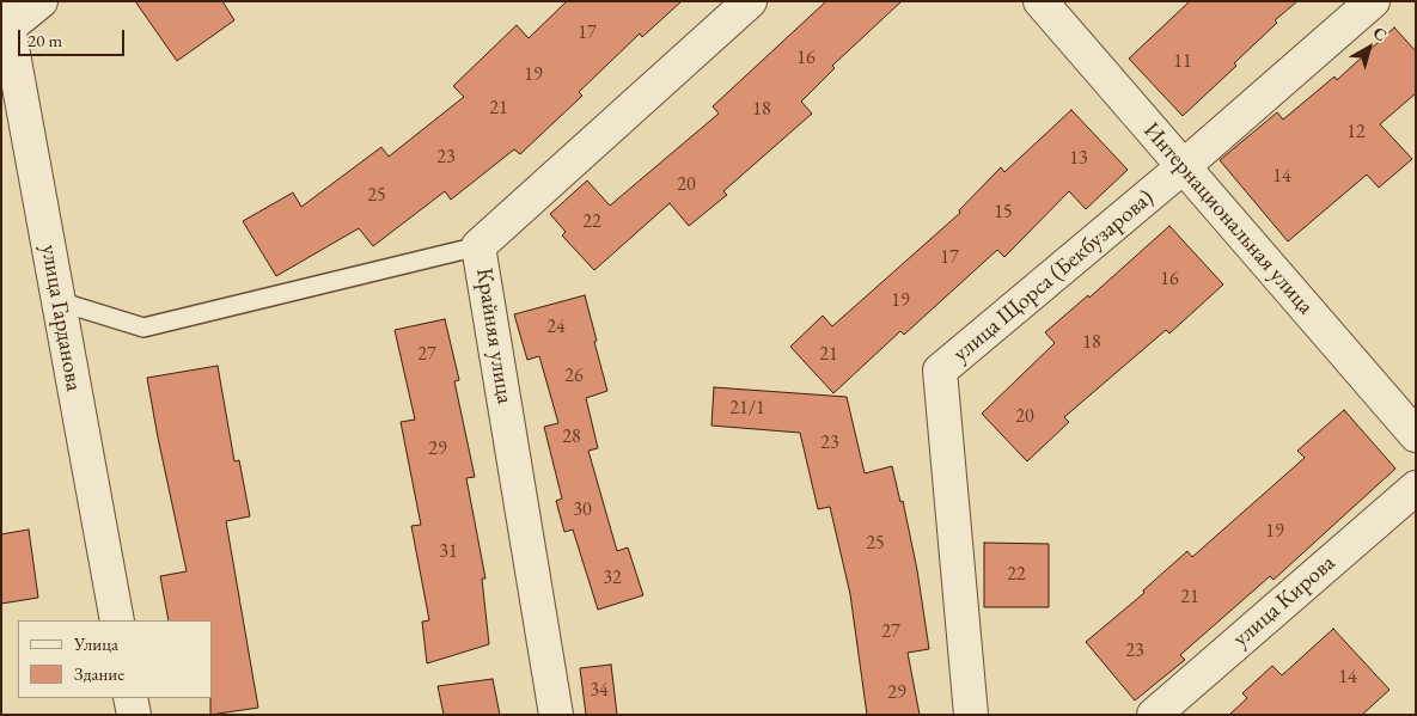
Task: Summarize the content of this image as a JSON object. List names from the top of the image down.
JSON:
{
  "streets": {
    "street": [
      "Интернациональная улица",
      "улица Щорса (Бекбузарова)",
      "улица Гарданова",
      "Крайняя улица",
      "улица Кирова"
    ]
  },
  "crossings": [
    ["Интернациональная улица", "улица Щорса (Бекбузарова)"]
  ],
  "house_numbers": [
    "17",
    "16",
    "11",
    "19",
    "21",
    "18",
    "12",
    "23",
    "13",
    "14",
    "20",
    "25",
    "15",
    "22",
    "17",
    "16",
    "19",
    "24",
    "18",
    "27",
    "21",
    "26",
    "21/1",
    "20",
    "28",
    "23",
    "29",
    "30",
    "19",
    "25",
    "31",
    "22",
    "32",
    "21",
    "27",
    "23",
    "14",
    "34",
    "29"
  ],
  "legend": ["Улица", "Здание"],
  "scale_bar": "20 m",
  "north": "top right"
}
